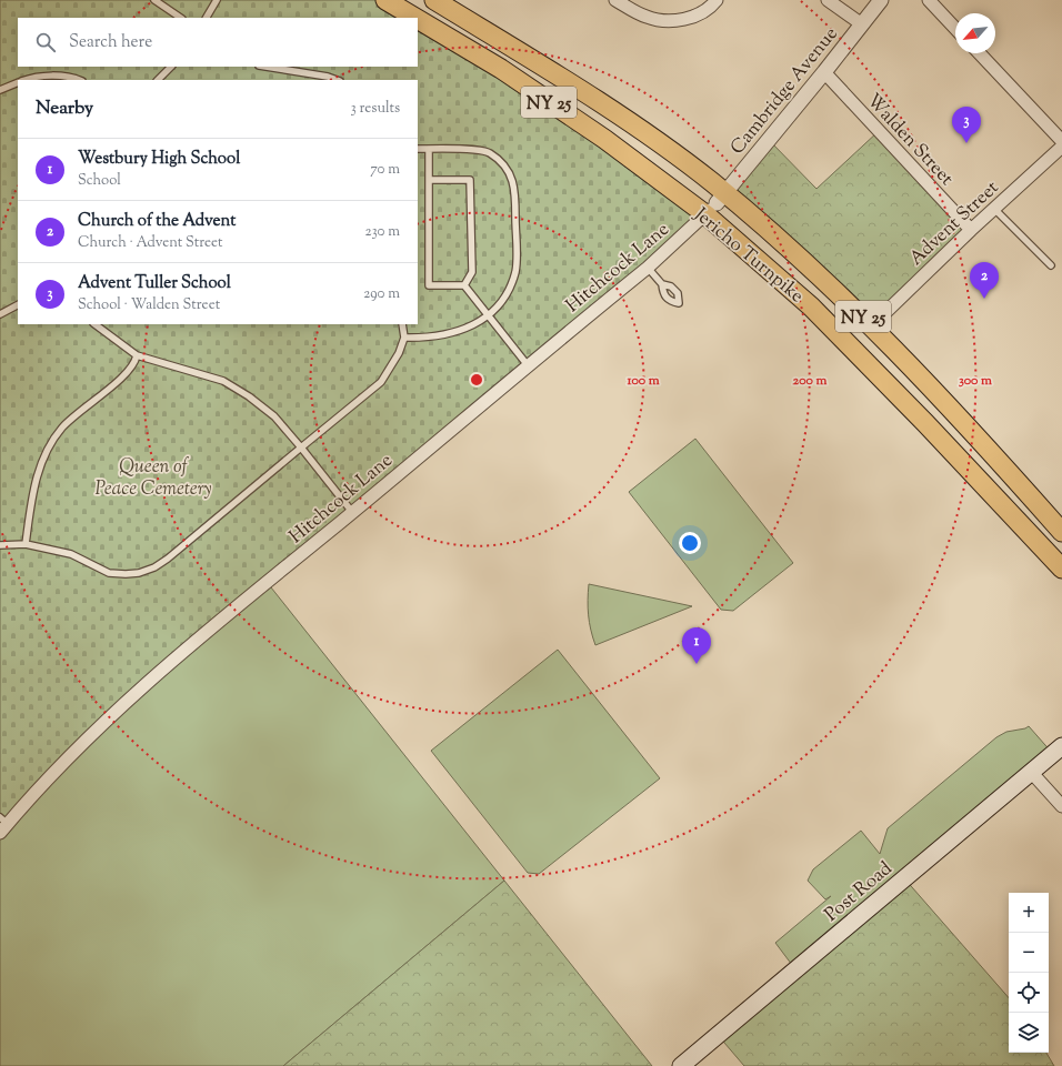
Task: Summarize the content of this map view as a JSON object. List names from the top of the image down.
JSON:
{
  "streets": {
    "main road": ["NY 25", "Jericho Turnpike", "Post Road"],
    "street": [
      "Cambridge Avenue",
      "Walden Street",
      "Advent Street",
      "Hitchcock Lane"
    ]
  },
  "crossings": [
    ["Cambridge Avenue", "Walden Street"],
    ["Cambridge Avenue", "Jericho Turnpike"],
    ["Cambridge Avenue", "Hitchcock Lane"],
    ["Walden Street", "Advent Street"],
    ["Advent Street", "Jericho Turnpike"],
    ["Jericho Turnpike", "Hitchcock Lane"]
  ],
  "parks": ["Queen of Peace Cemetery"],
  "north": "bottom left",
  "page": {
    "search": "Search here",
    "heading": ["Nearby", "3 results"],
    "pins": ["3", "2", "1"],
    "list": [
      {
        "mark": "1",
        "name": "Westbury High School",
        "note": "School",
        "value": "70 m"
      },
      {
        "mark": "2",
        "name": "Church of the Advent",
        "note": "Church · Advent Street",
        "value": "230 m"
      },
      {
        "mark": "3",
        "name": "Advent Tuller School",
        "note": "School · Walden Street",
        "value": "290 m"
      }
    ],
    "map_buttons": ["+", "−"]
  },
  "rings": ["100 m", "200 m", "300 m"]
}
